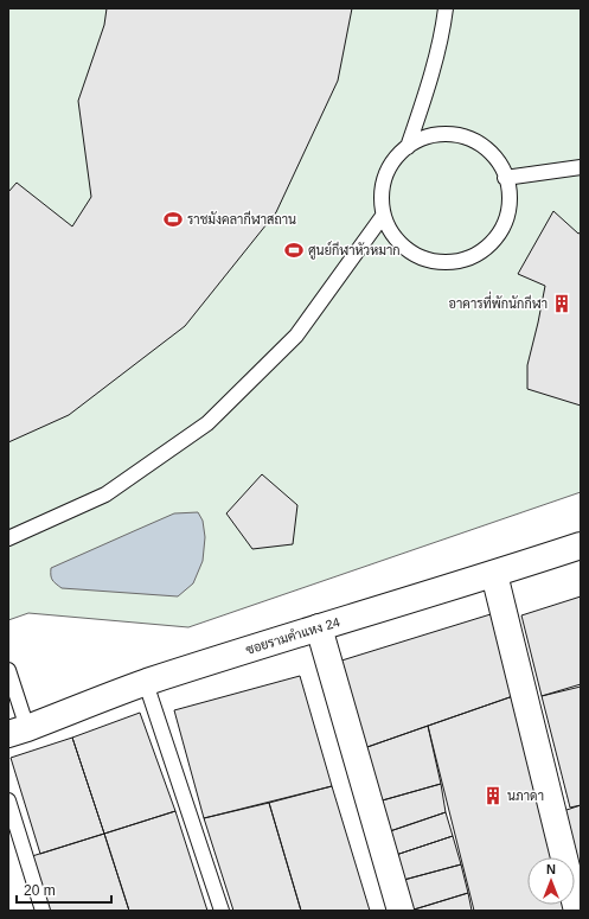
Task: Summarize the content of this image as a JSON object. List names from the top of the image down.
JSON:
{
  "streets": {
    "street": ["ซอยรามคำแหง 24"]
  },
  "places": {
    "sports": ["ราชมังคลากีฬาสถาน", "ศูนย์กีฬาหัวหมาก"],
    "building": ["อาคารที่พักนักกีฬา", "นภาดา"]
  },
  "scale_bar": "20 m",
  "north": "top"
}
